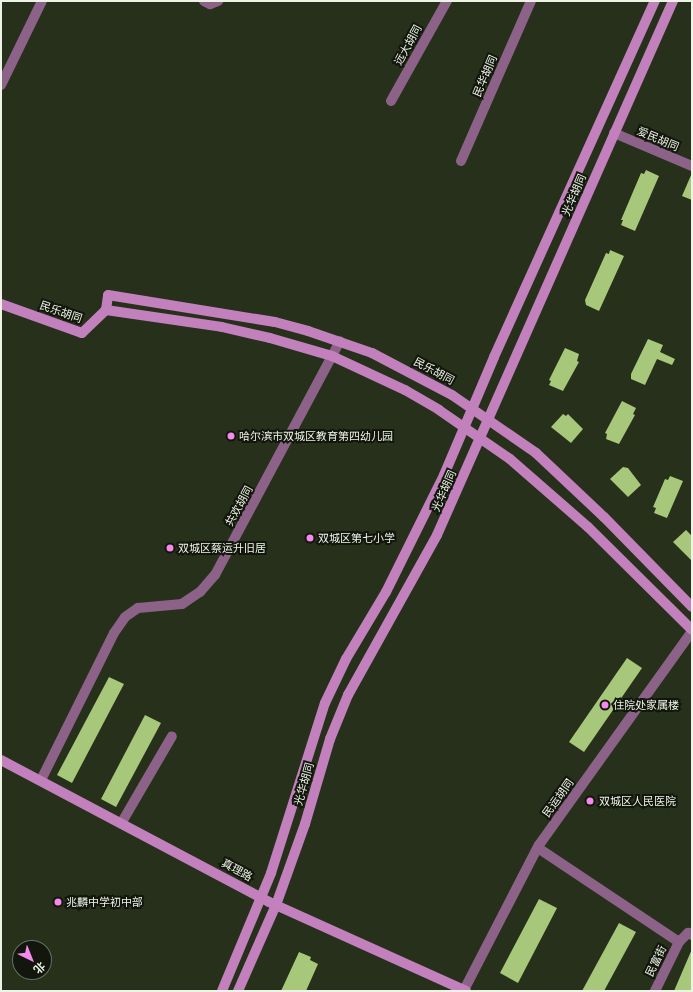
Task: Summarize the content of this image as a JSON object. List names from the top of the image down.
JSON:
{
  "streets": {
    "main road": ["光华胡同", "民乐胡同", "真理路"],
    "street": [
      "远大胡同",
      "民华胡同",
      "爱民胡同",
      "共欢胡同",
      "民运胡同",
      "民富街"
    ]
  },
  "crossings": [
    ["爱民胡同", "光华胡同"],
    ["光华胡同", "民乐胡同"],
    ["光华胡同", "真理路"],
    ["民乐胡同", "共欢胡同"],
    ["共欢胡同", "真理路"],
    ["民运胡同", "真理路"]
  ],
  "places": [
    "哈尔滨市双城区教育第四幼儿园",
    "双城区第七小学",
    "双城区蔡运升旧居",
    "住院处家属楼",
    "双城区人民医院",
    "兆麟中学初中部"
  ],
  "north": "bottom right"
}
